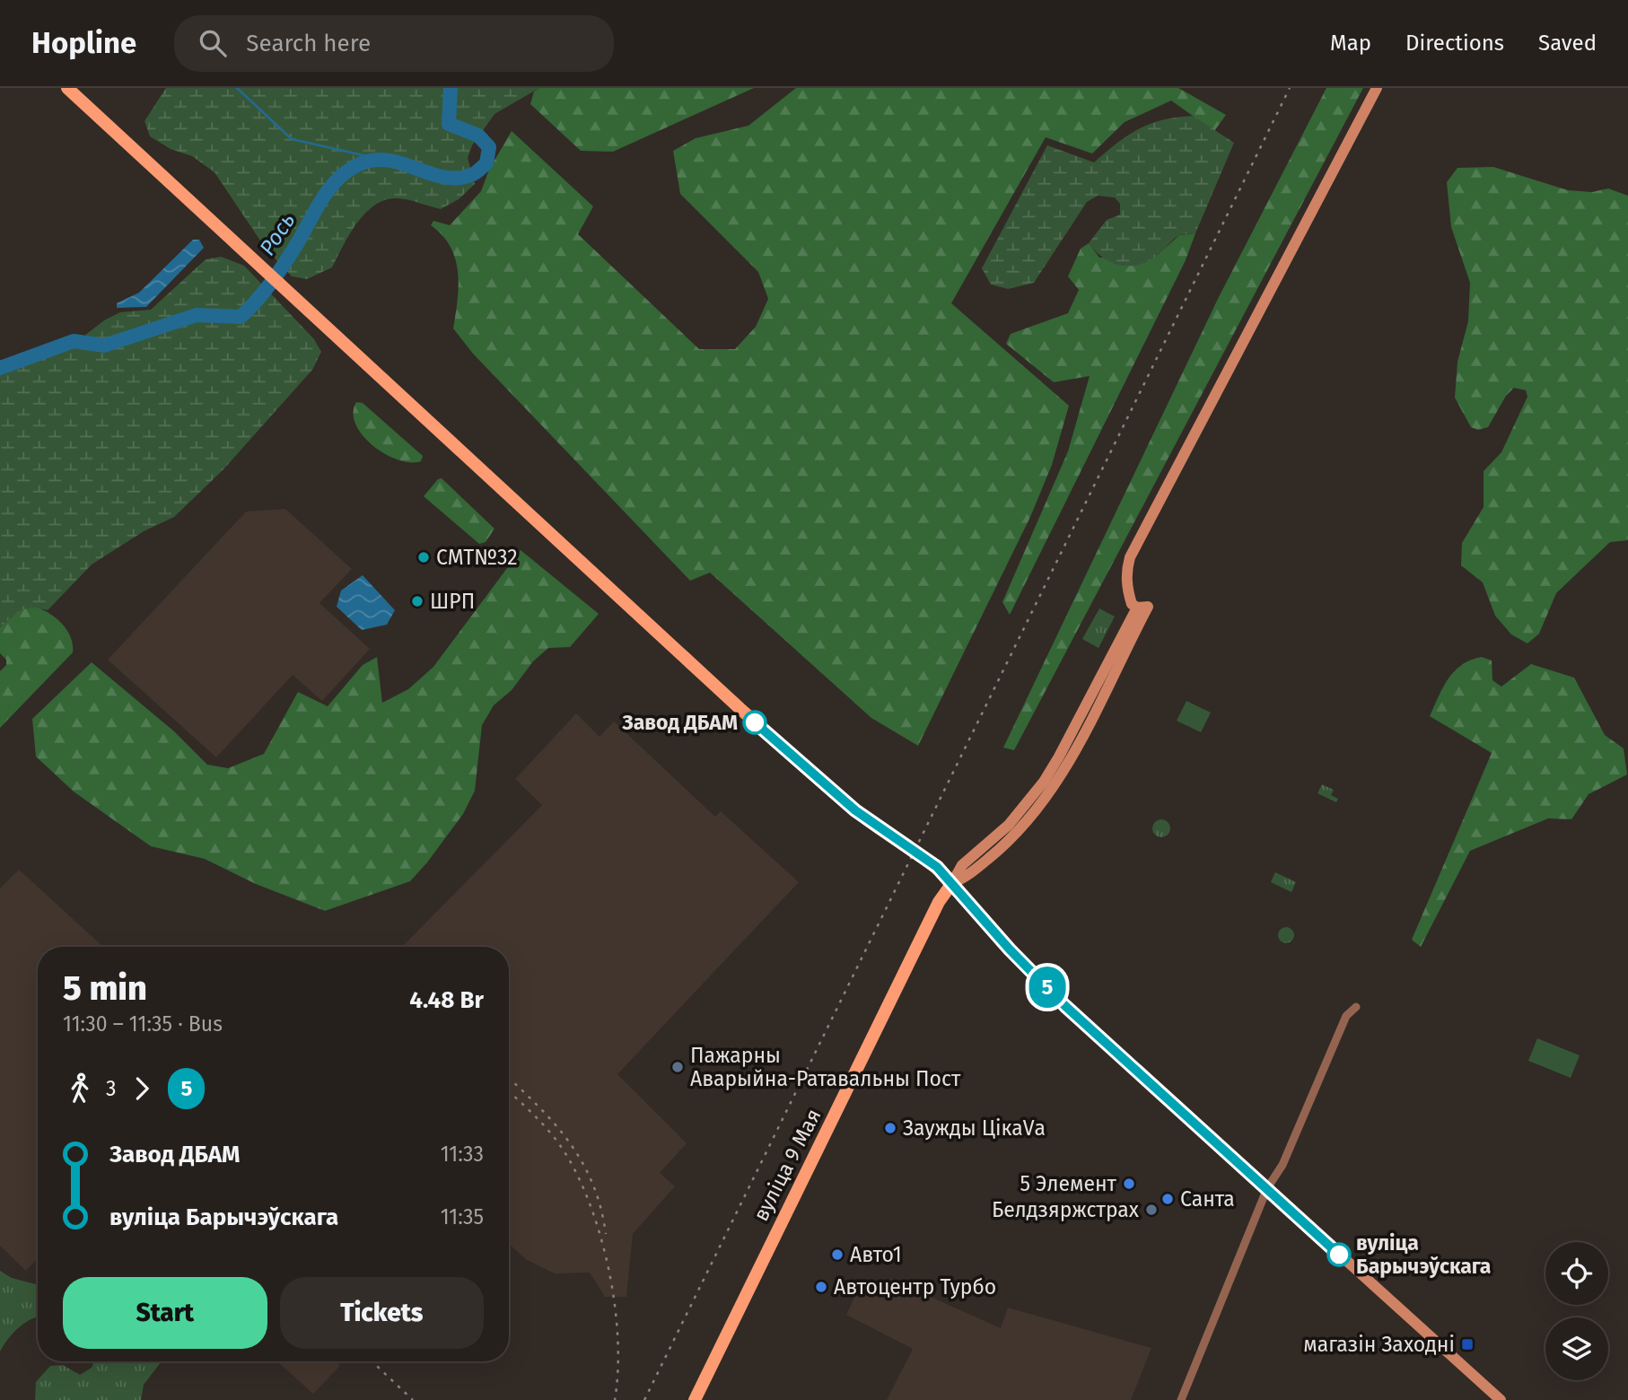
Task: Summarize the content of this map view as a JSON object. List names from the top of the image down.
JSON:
{
  "streets": {
    "main road": ["вуліца 9 Мая"]
  },
  "water": ["Рось"],
  "places": {
    "other": [
      "СМТ№32",
      "ШРП",
      "Завод ДБАМ",
      "Пажарны Аварыйна-Ратавальны Пост",
      "Заужды ЦікаVа",
      "5 Элемент",
      "Санта",
      "Белдзяржстрах",
      "Авто1",
      "вуліца Барычэўскага",
      "Автоцентр Турбо"
    ],
    "transit": ["магазін Заходні"]
  },
  "lines": ["bus line 5"],
  "page": {
    "header": "Hopline",
    "search": "Search here",
    "nav": ["Map", "Directions", "Saved"],
    "on_map": "5",
    "heading": ["5 min", "11:30 – 11:35 · Bus", "4.48 Br"],
    "legs": ["3", "5"],
    "list": [
      {
        "name": "Завод ДБАМ",
        "value": "11:33"
      },
      {
        "name": "вуліца Барычэўскага",
        "value": "11:35"
      }
    ],
    "buttons": ["Start", "Tickets"]
  }
}
